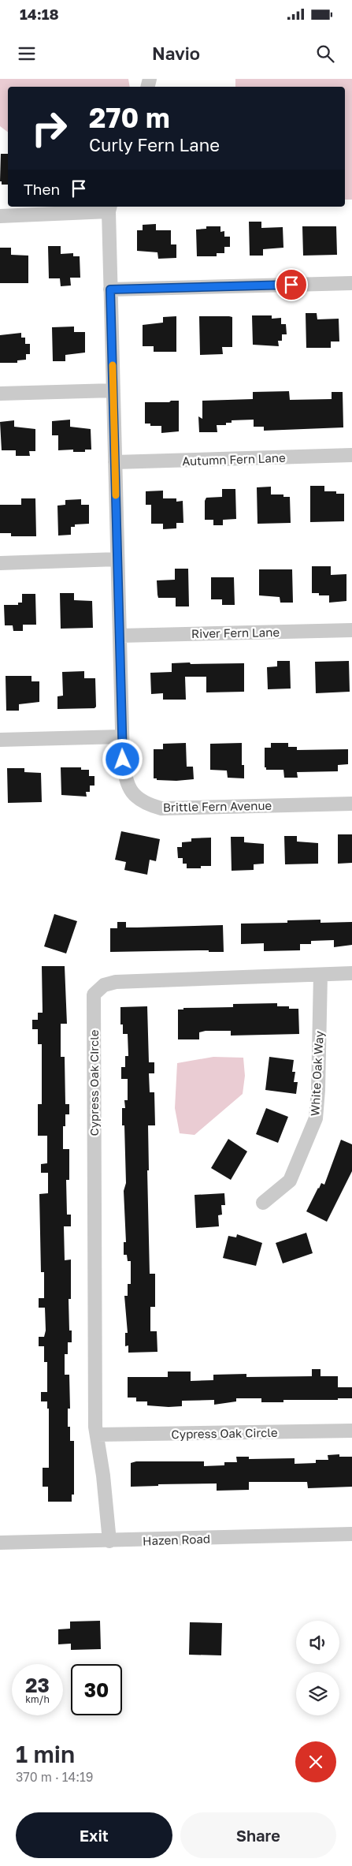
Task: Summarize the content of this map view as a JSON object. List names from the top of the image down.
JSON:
{
  "streets": {
    "street": [
      "Autumn Fern Lane",
      "River Fern Lane",
      "Brittle Fern Avenue",
      "White Oak Way",
      "Cypress Oak Circle",
      "Hazen Road"
    ]
  },
  "crossings": [
    ["Autumn Fern Lane", "Brittle Fern Avenue"],
    ["River Fern Lane", "Brittle Fern Avenue"],
    ["White Oak Way", "Cypress Oak Circle"],
    ["Cypress Oak Circle", "Hazen Road"]
  ],
  "page": {
    "status": "14:18",
    "header": "Navio",
    "turn": ["270 m", "Curly Fern Lane"],
    "then": "Then",
    "speed": "23 km/h",
    "limit": "30",
    "heading": ["1 min", "370 m · 14:19"],
    "buttons": ["Exit", "Share"]
  }
}
